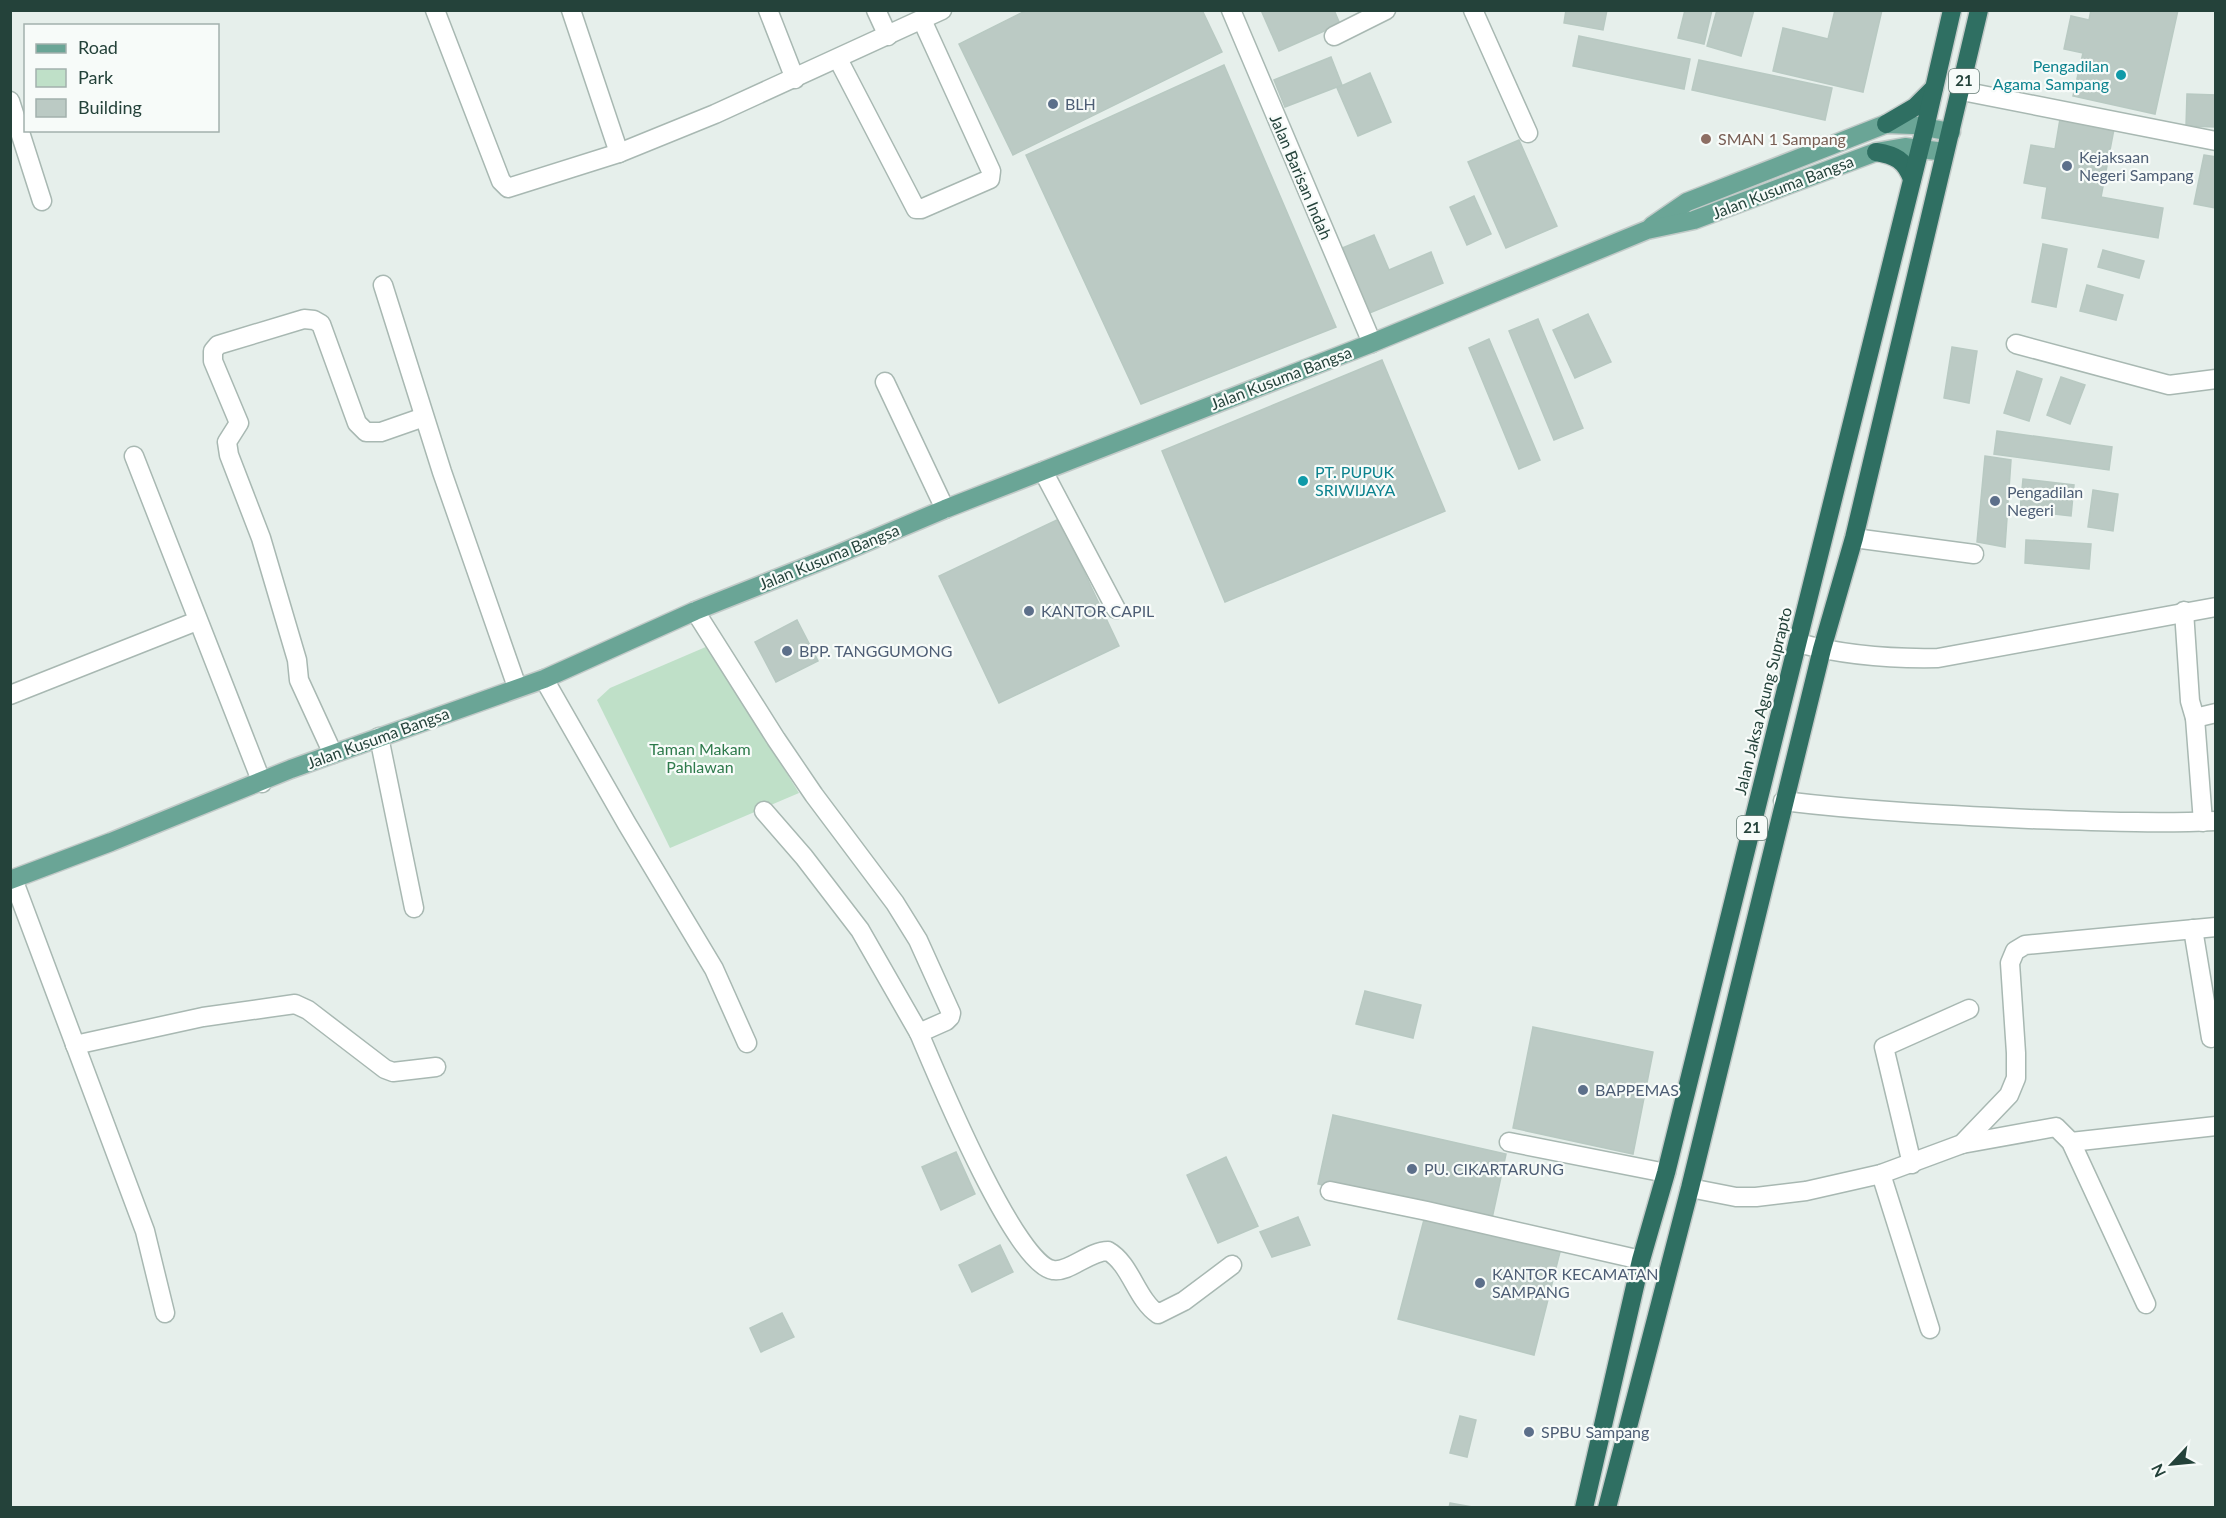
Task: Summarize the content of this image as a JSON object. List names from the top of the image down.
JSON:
{
  "streets": {
    "highway": ["21", "Jalan Jaksa Agung Suprapto"],
    "main road": ["Jalan Kusuma Bangsa"],
    "street": ["Jalan Barisan Indah"]
  },
  "crossings": [
    ["21", "Jalan Kusuma Bangsa"],
    ["21", "Jalan Jaksa Agung Suprapto"],
    ["Jalan Barisan Indah", "Jalan Kusuma Bangsa"],
    ["Jalan Kusuma Bangsa", "Jalan Jaksa Agung Suprapto"]
  ],
  "parks": ["Taman Makam Pahlawan"],
  "places": [
    "Pengadilan Agama Sampang",
    "BLH",
    "SMAN 1 Sampang",
    "Kejaksaan Negeri Sampang",
    "PT. PUPUK SRIWIJAYA",
    "Pengadilan Negeri",
    "KANTOR CAPIL",
    "BPP. TANGGUMONG",
    "BAPPEMAS",
    "PU. CIKARTARUNG",
    "KANTOR KECAMATAN SAMPANG",
    "SPBU Sampang"
  ],
  "legend": ["Road", "Park", "Building"],
  "north": "bottom left"
}
